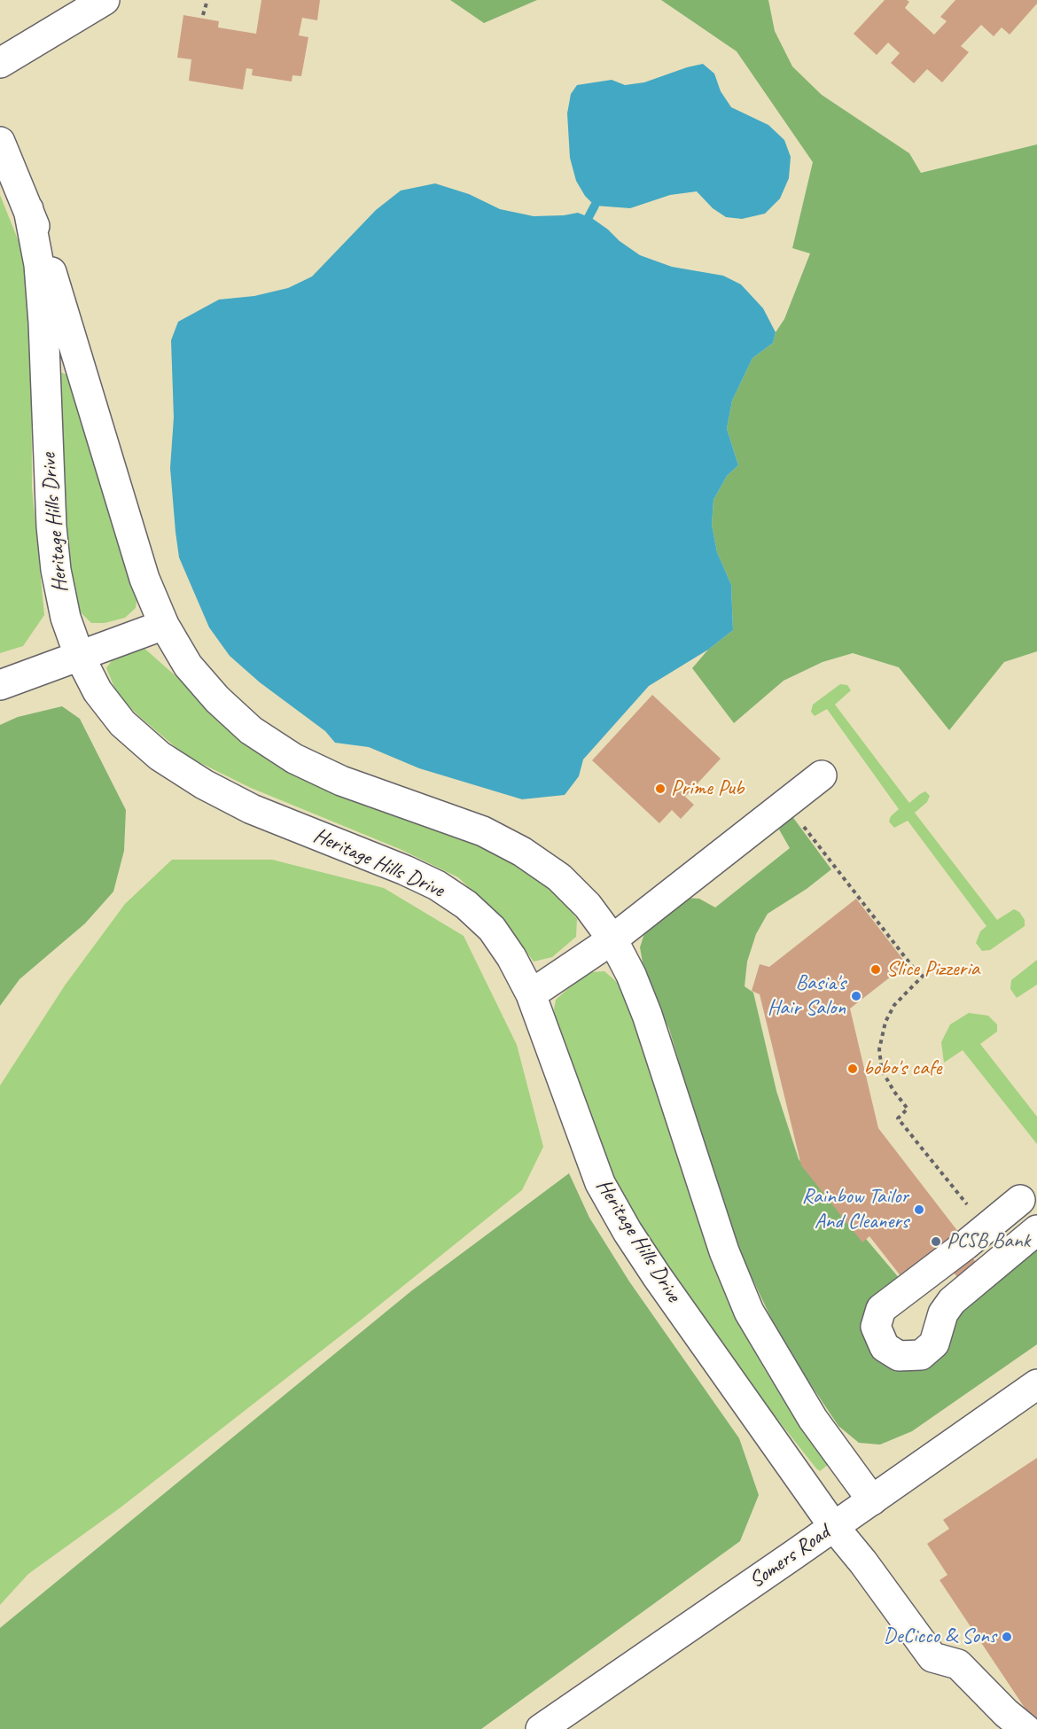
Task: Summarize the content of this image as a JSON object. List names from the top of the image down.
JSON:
{
  "streets": {
    "street": ["Heritage Hills Drive", "Somers Road"]
  },
  "crossings": [
    ["Heritage Hills Drive", "Somers Road"]
  ],
  "places": [
    "Prime Pub",
    "Slice Pizzeria",
    "Basia's Hair Salon",
    "bobo's cafe",
    "Rainbow Tailor And Cleaners",
    "PCSB Bank",
    "DeCicco & Sons"
  ]
}
